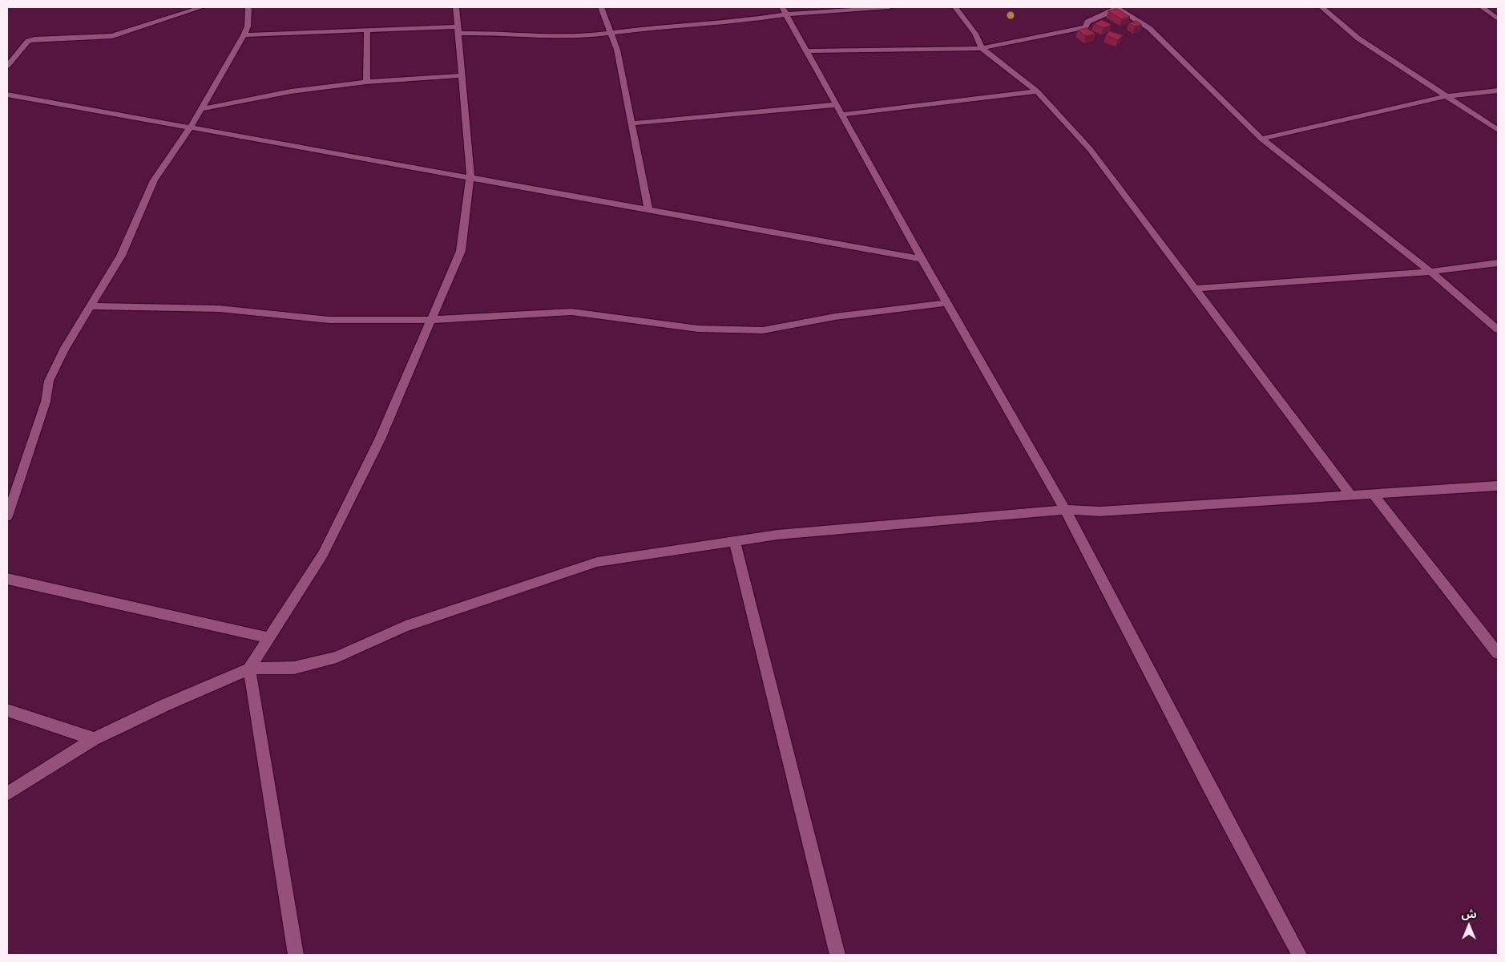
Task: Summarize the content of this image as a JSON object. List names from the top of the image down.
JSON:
{
  "north": "top"
}
